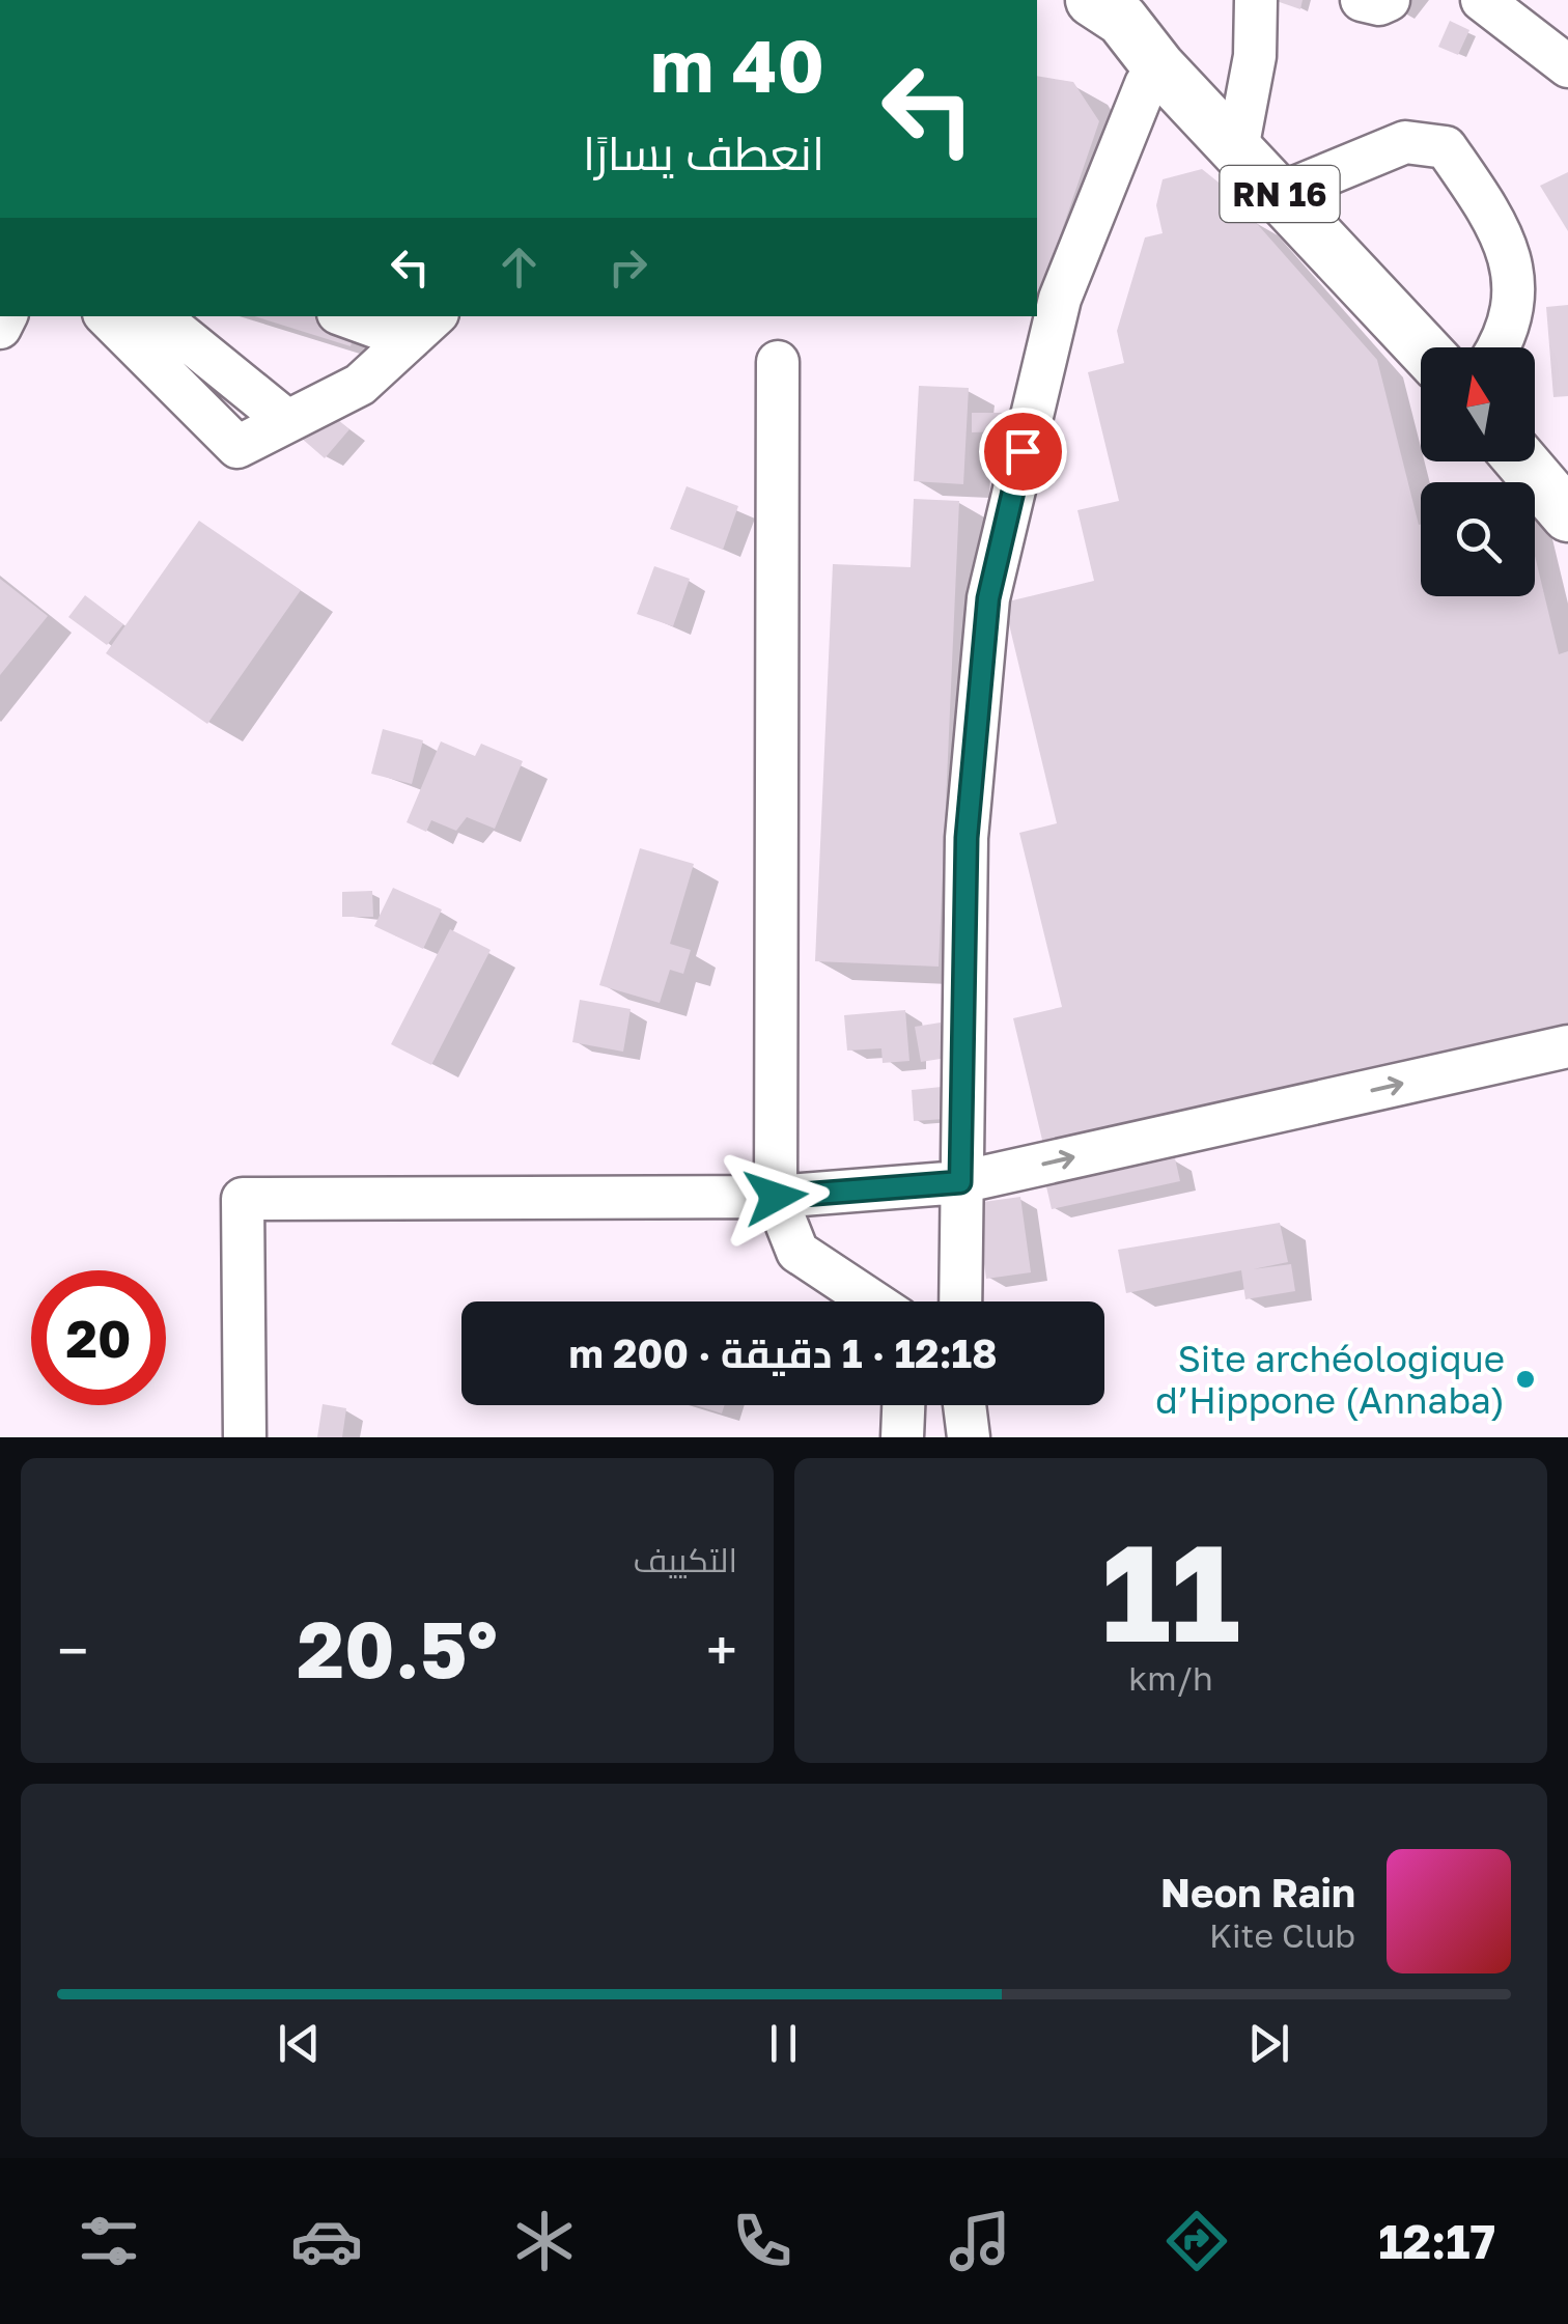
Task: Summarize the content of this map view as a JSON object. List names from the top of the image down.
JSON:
{
  "streets": {
    "main road": ["RN 16"]
  },
  "places": ["Site archéologique d’Hippone (Annaba)"],
  "north": "top",
  "page": {
    "turn": ["40 m", "انعطف يسارًا"],
    "limit": "20",
    "trip": "12:18 · 1 دقيقة · 200 m",
    "tile": [
      ["11", "km/h"],
      "التكييف"
    ],
    "heat": ["−", "20.5°", "+"],
    "song": ["Neon Rain", "Kite Club"],
    "tabs": "12:17"
  }
}
